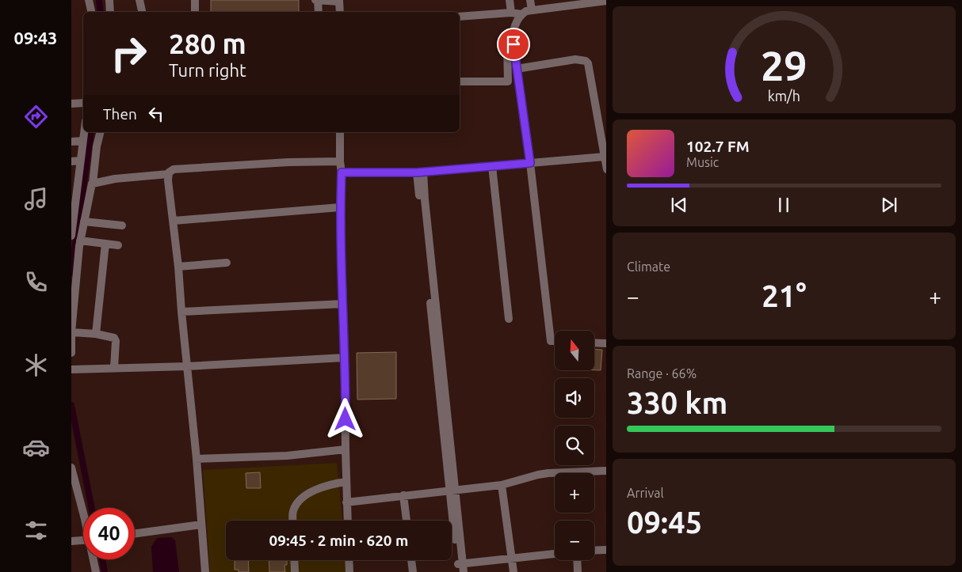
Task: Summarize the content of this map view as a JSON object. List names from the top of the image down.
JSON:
{
  "north": "top",
  "page": {
    "tabs": "09:43",
    "turn": ["280 m", "Turn right"],
    "then": "Then",
    "song": ["102.7 FM", "Music"],
    "tile": [
      "Climate",
      ["Range · 66%", "330 km"],
      ["Arrival", "09:45"]
    ],
    "heat": ["−", "21°", "+"],
    "map_buttons": ["+", "−"],
    "limit": "40",
    "trip": "09:45 · 2 min · 620 m",
    "gauge": ["29", "km/h"]
  }
}
